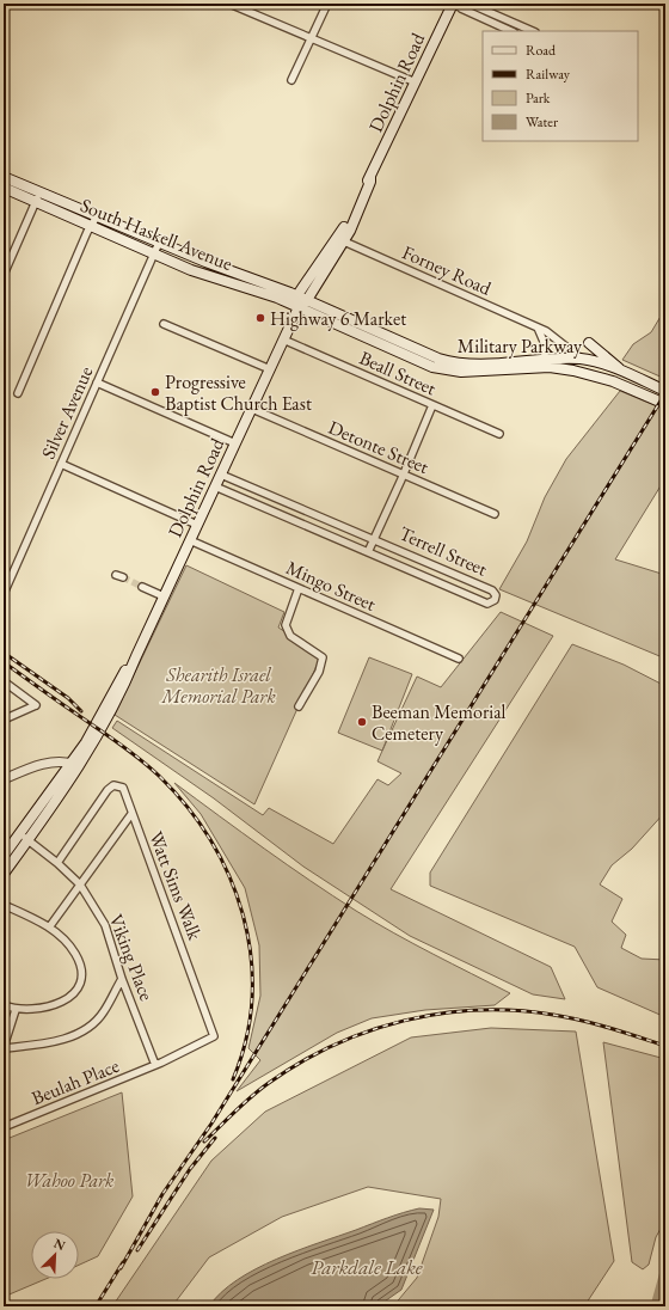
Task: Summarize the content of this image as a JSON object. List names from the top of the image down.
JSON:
{
  "streets": {
    "main road": ["Dolphin Road", "South Haskell Avenue", "Military Parkway"],
    "street": [
      "Forney Road",
      "Beall Street",
      "Silver Avenue",
      "Detonte Street",
      "Terrell Street",
      "Mingo Street",
      "Watt Sims Walk",
      "Viking Place",
      "Beulah Place"
    ]
  },
  "crossings": [
    ["Dolphin Road", "South Haskell Avenue"],
    ["Dolphin Road", "Forney Road"],
    ["Dolphin Road", "Military Parkway"],
    ["Dolphin Road", "Beall Street"],
    ["Dolphin Road", "Detonte Street"],
    ["Dolphin Road", "Terrell Street"],
    ["Dolphin Road", "Mingo Street"],
    ["South Haskell Avenue", "Military Parkway"],
    ["South Haskell Avenue", "Silver Avenue"],
    ["Forney Road", "Military Parkway"],
    ["Watt Sims Walk", "Viking Place"],
    ["Watt Sims Walk", "Beulah Place"],
    ["Viking Place", "Beulah Place"]
  ],
  "water": ["Parkdale Lake"],
  "parks": ["Shearith Israel Memorial Park", "Wahoo Park"],
  "places": ["Highway 6 Market", "Progressive Baptist Church East", "Beeman Memorial Cemetery"],
  "legend": [
    "Road",
    "Railway",
    "Park",
    "Water"
  ],
  "north": "top right"
}
